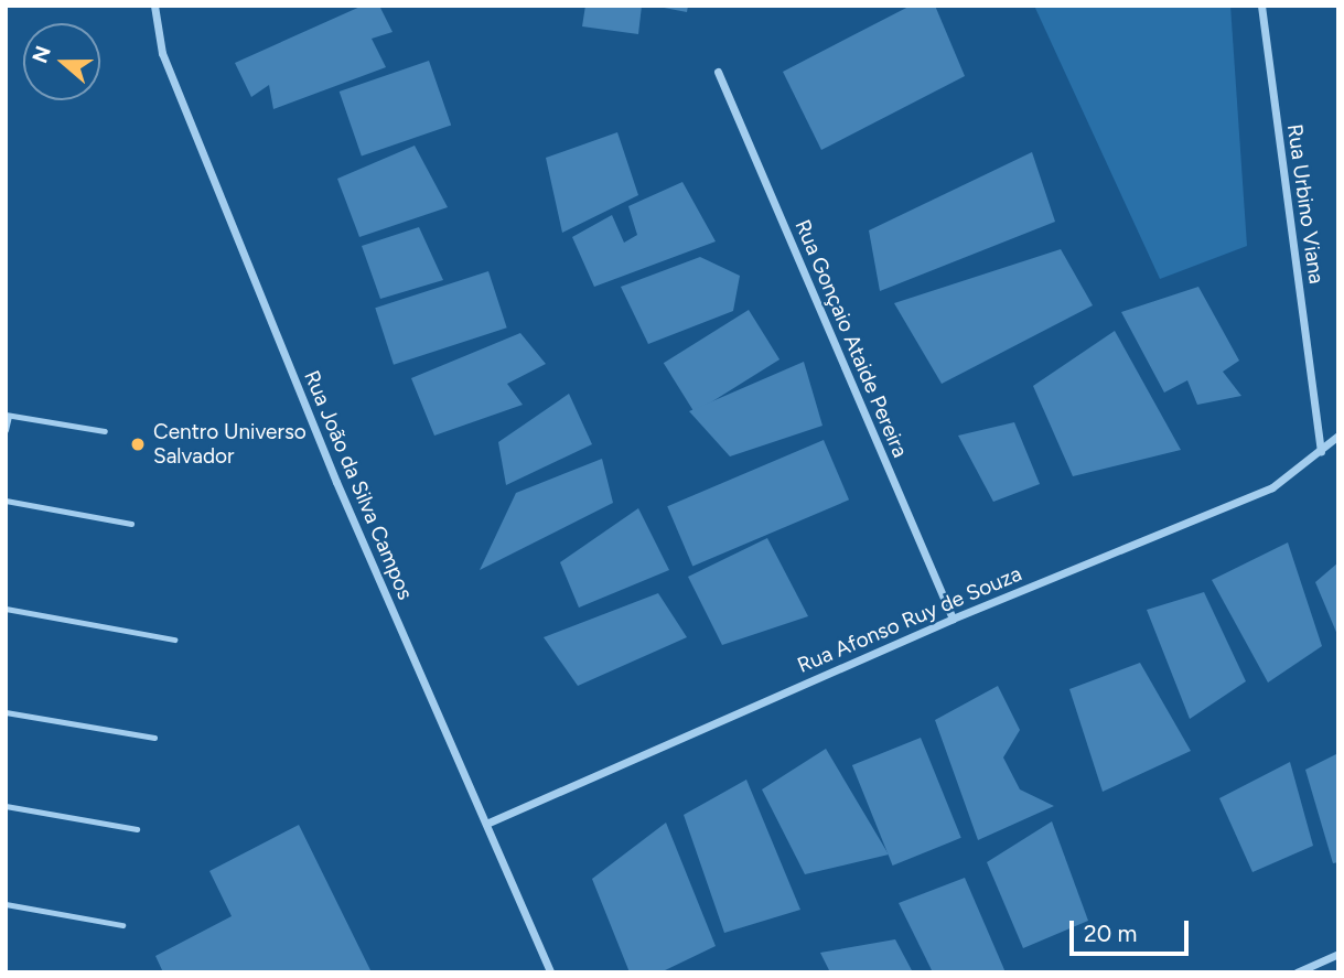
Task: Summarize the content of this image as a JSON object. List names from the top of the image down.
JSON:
{
  "streets": {
    "street": [
      "Rua Urbino Viana",
      "Rua Gonçaio Ataide Pereira",
      "Rua João da Silva Campos",
      "Rua Afonso Ruy de Souza"
    ]
  },
  "crossings": [
    ["Rua Urbino Viana", "Rua Afonso Ruy de Souza"],
    ["Rua Gonçaio Ataide Pereira", "Rua Afonso Ruy de Souza"],
    ["Rua João da Silva Campos", "Rua Afonso Ruy de Souza"]
  ],
  "places": ["Centro Universo Salvador"],
  "scale_bar": "20 m",
  "north": "left"
}
